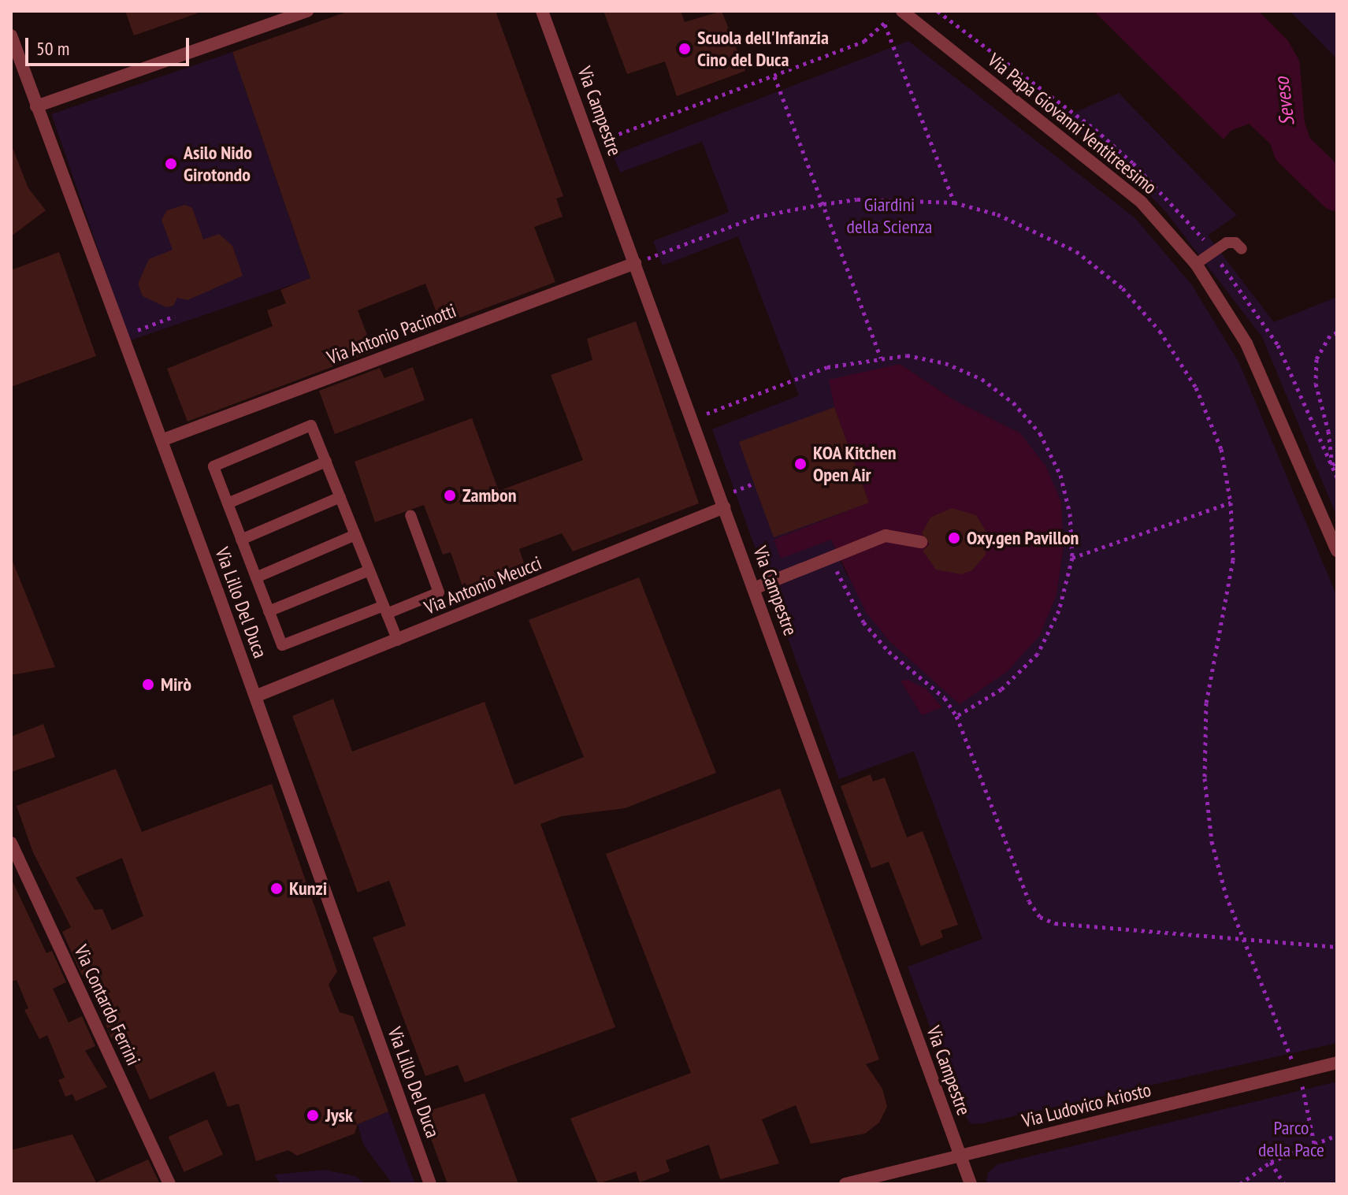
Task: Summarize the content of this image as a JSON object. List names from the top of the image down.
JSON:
{
  "streets": {
    "street": [
      "Via Campestre",
      "Via Papa Giovanni Ventitreesimo",
      "Via Antonio Pacinotti",
      "Via Antonio Meucci",
      "Via Lillo Del Duca",
      "Via Contardo Ferrini",
      "Via Ludovico Ariosto"
    ]
  },
  "crossings": [
    ["Via Campestre", "Via Antonio Pacinotti"],
    ["Via Campestre", "Via Antonio Meucci"],
    ["Via Campestre", "Via Ludovico Ariosto"],
    ["Via Antonio Pacinotti", "Via Lillo Del Duca"],
    ["Via Antonio Meucci", "Via Lillo Del Duca"]
  ],
  "water": ["Seveso"],
  "parks": ["Giardini della Scienza", "Parco della Pace"],
  "places": [
    "Scuola dell'Infanzia Cino del Duca",
    "Asilo Nido Girotondo",
    "KOA Kitchen Open Air",
    "Zambon",
    "Oxy.gen Pavillon",
    "Mirò",
    "Kunzi",
    "Jysk"
  ],
  "scale_bar": "50 m"
}
